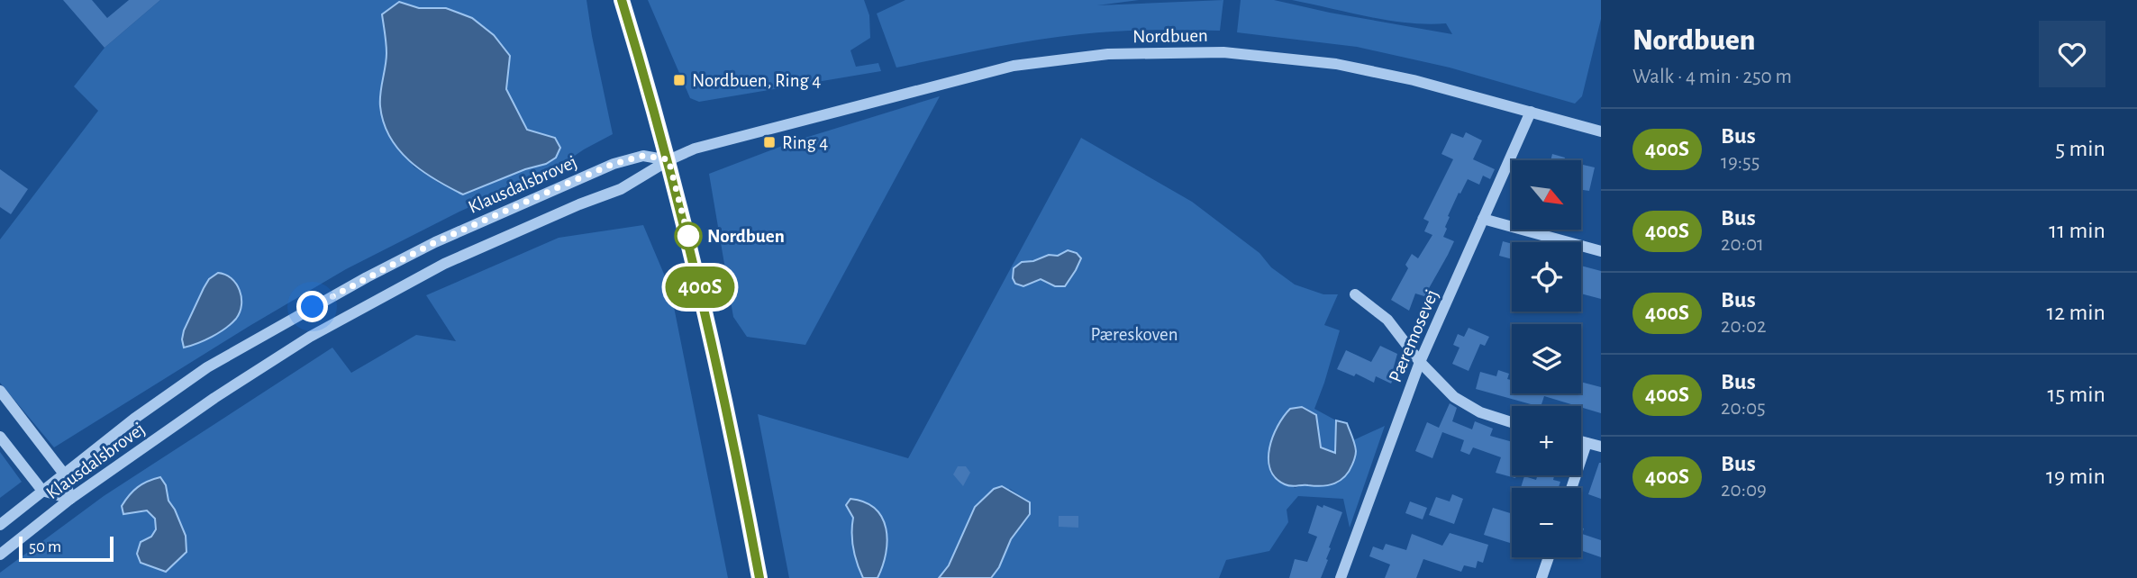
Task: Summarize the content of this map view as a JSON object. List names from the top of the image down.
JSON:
{
  "streets": {
    "street": ["Nordbuen", "Klausdalsbrovej", "Pæremosevej"]
  },
  "crossings": [
    ["Nordbuen", "Klausdalsbrovej"],
    ["Nordbuen", "Pæremosevej"]
  ],
  "parks": ["Pæreskoven"],
  "places": {
    "transit": ["Nordbuen, Ring 4", "Ring 4"],
    "other": ["Nordbuen"]
  },
  "lines": ["bus line 400S"],
  "scale_bar": "50 m",
  "north": "bottom right",
  "page": {
    "on_map": "400S",
    "heading": ["Nordbuen", "Walk · 4 min · 250 m"],
    "list": [
      {
        "mark": "400S",
        "name": "Bus",
        "note": "19:55",
        "value": "5 min"
      },
      {
        "mark": "400S",
        "name": "Bus",
        "note": "20:01",
        "value": "11 min"
      },
      {
        "mark": "400S",
        "name": "Bus",
        "note": "20:02",
        "value": "12 min"
      },
      {
        "mark": "400S",
        "name": "Bus",
        "note": "20:05",
        "value": "15 min"
      },
      {
        "mark": "400S",
        "name": "Bus",
        "note": "20:09",
        "value": "19 min"
      }
    ],
    "map_buttons": ["+", "−"],
    "scale": "50 m"
  }
}
